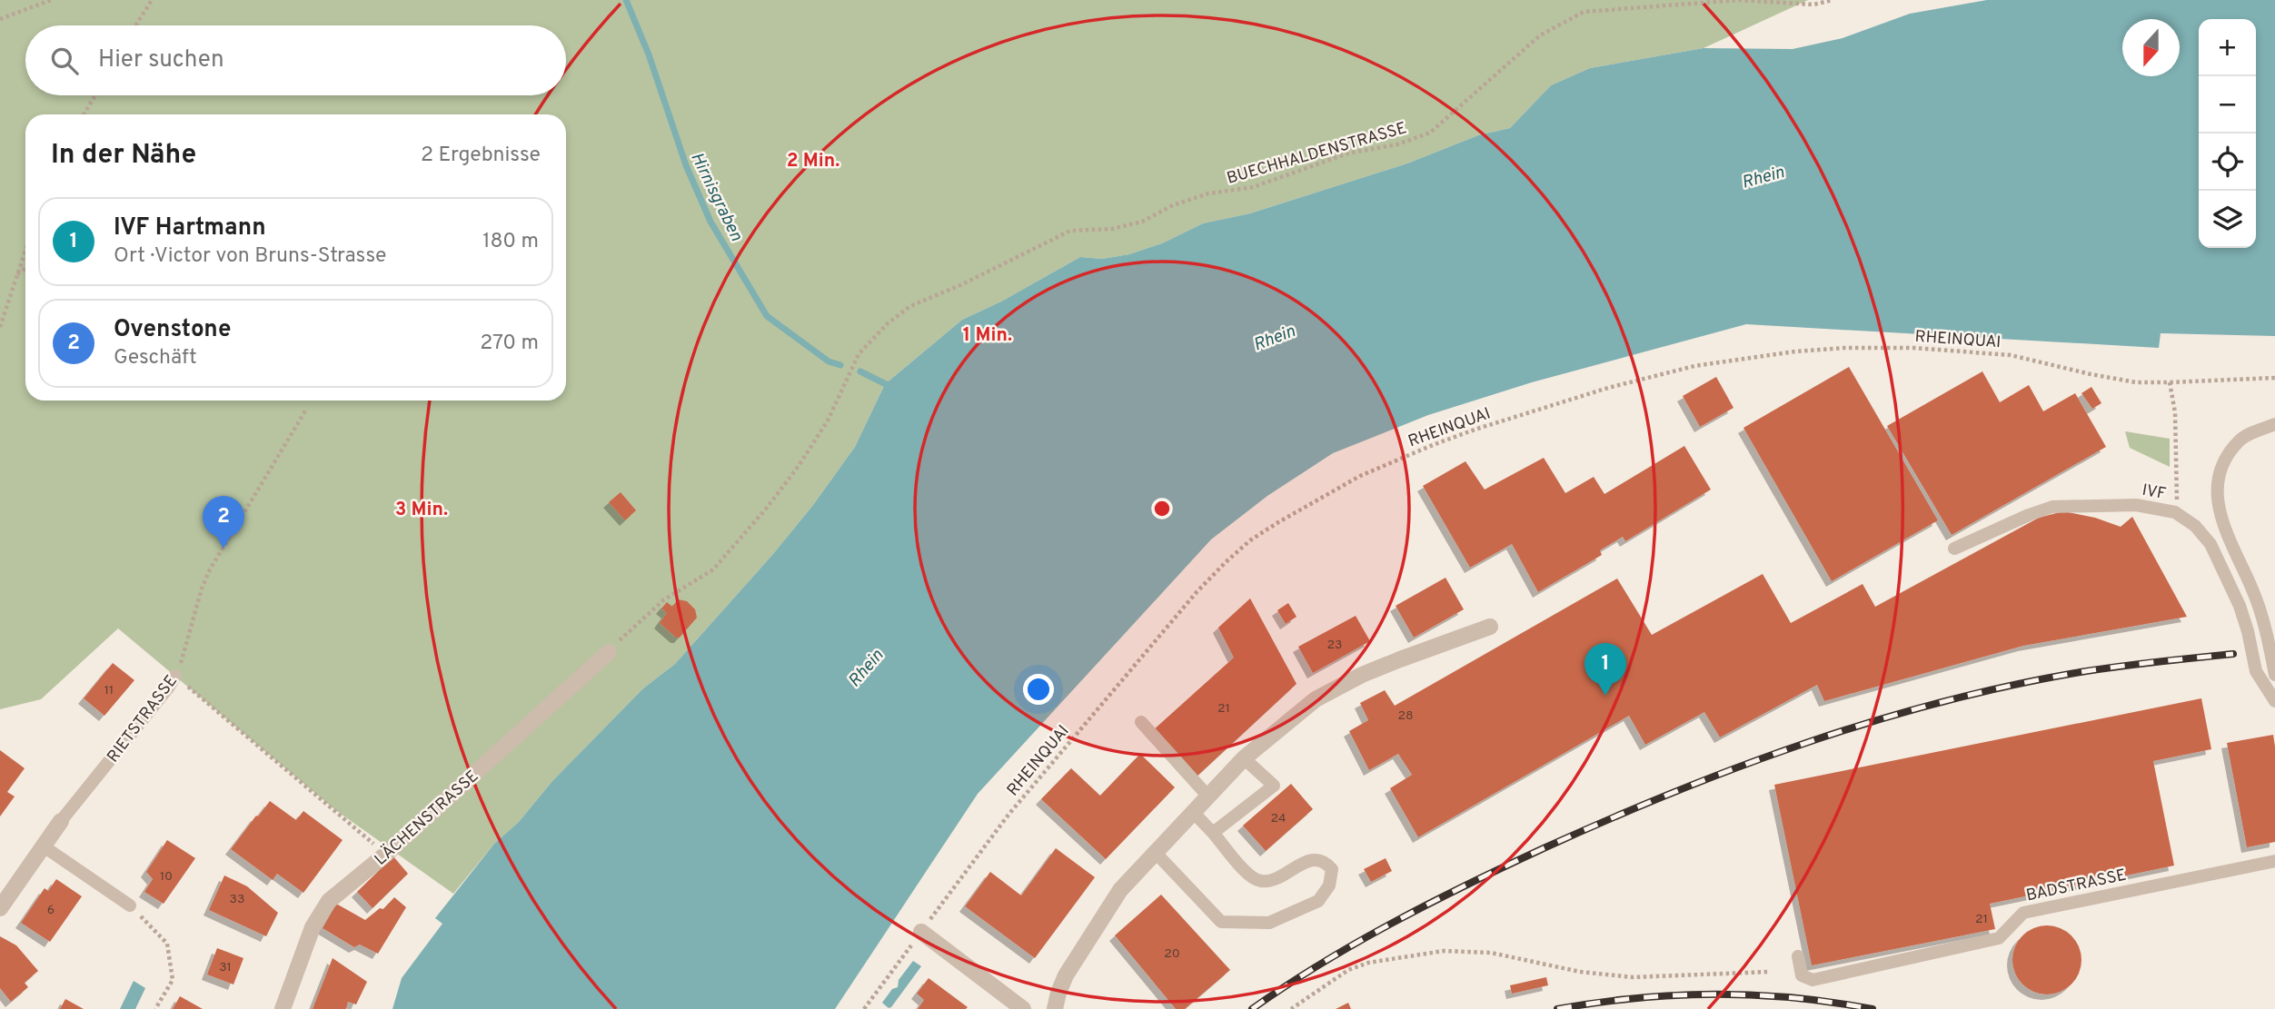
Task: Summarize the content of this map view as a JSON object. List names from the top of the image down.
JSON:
{
  "streets": {
    "street": ["RIETSTRASSE", "LÄCHENSTRASSE"],
    "lane": ["IVF", "BADSTRASSE"],
    "path": ["BUECHHALDENSTRASSE", "RHEINQUAI"]
  },
  "crossings": [
    ["BUECHHALDENSTRASSE", "LÄCHENSTRASSE"]
  ],
  "water": ["Rhein", "Hirnisgraben"],
  "house_numbers": [
    "23",
    "11",
    "21",
    "28",
    "24",
    "10",
    "33",
    "6",
    "21",
    "20",
    "31"
  ],
  "north": "bottom",
  "page": {
    "map_buttons": ["+", "−"],
    "search": "Hier suchen",
    "heading": ["In der Nähe", "2 Ergebnisse"],
    "list": [
      {
        "mark": "1",
        "name": "IVF Hartmann",
        "note": "Ort · Victor von Bruns-Strasse",
        "value": "180 m"
      },
      {
        "mark": "2",
        "name": "Ovenstone",
        "note": "Geschäft",
        "value": "270 m"
      }
    ],
    "pins": ["2", "1"]
  },
  "rings": ["2 Min.", "1 Min.", "3 Min."]
}
